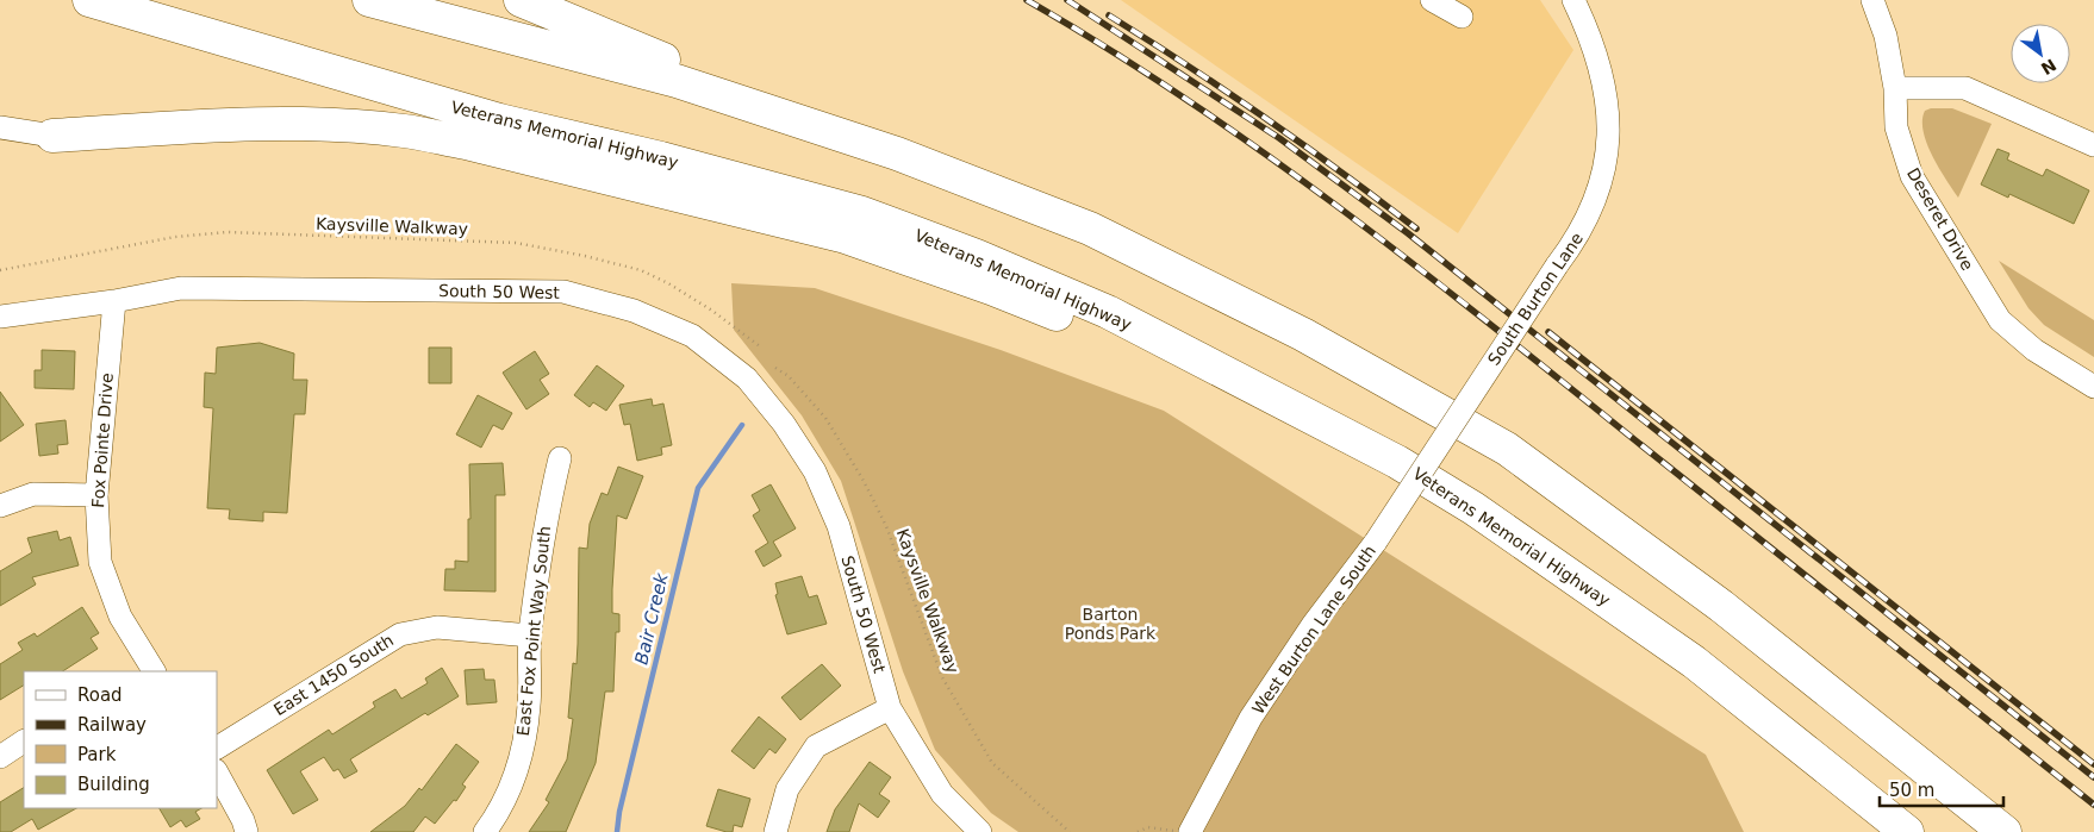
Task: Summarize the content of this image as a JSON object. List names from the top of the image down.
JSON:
{
  "streets": {
    "highway": ["Veterans Memorial Highway"],
    "street": [
      "Deseret Drive",
      "South 50 West",
      "South Burton Lane",
      "Fox Pointe Drive",
      "West Burton Lane South",
      "East Fox Point Way South",
      "East 1450 South"
    ],
    "path": ["Kaysville Walkway"]
  },
  "crossings": [
    ["South 50 West", "Fox Pointe Drive"],
    ["South Burton Lane", "West Burton Lane South"],
    ["East Fox Point Way South", "East 1450 South"]
  ],
  "water": ["Bair Creek"],
  "parks": ["Barton Ponds Park"],
  "legend": [
    "Road",
    "Railway",
    "Park",
    "Building"
  ],
  "scale_bar": "50 m",
  "north": "bottom right"
}
